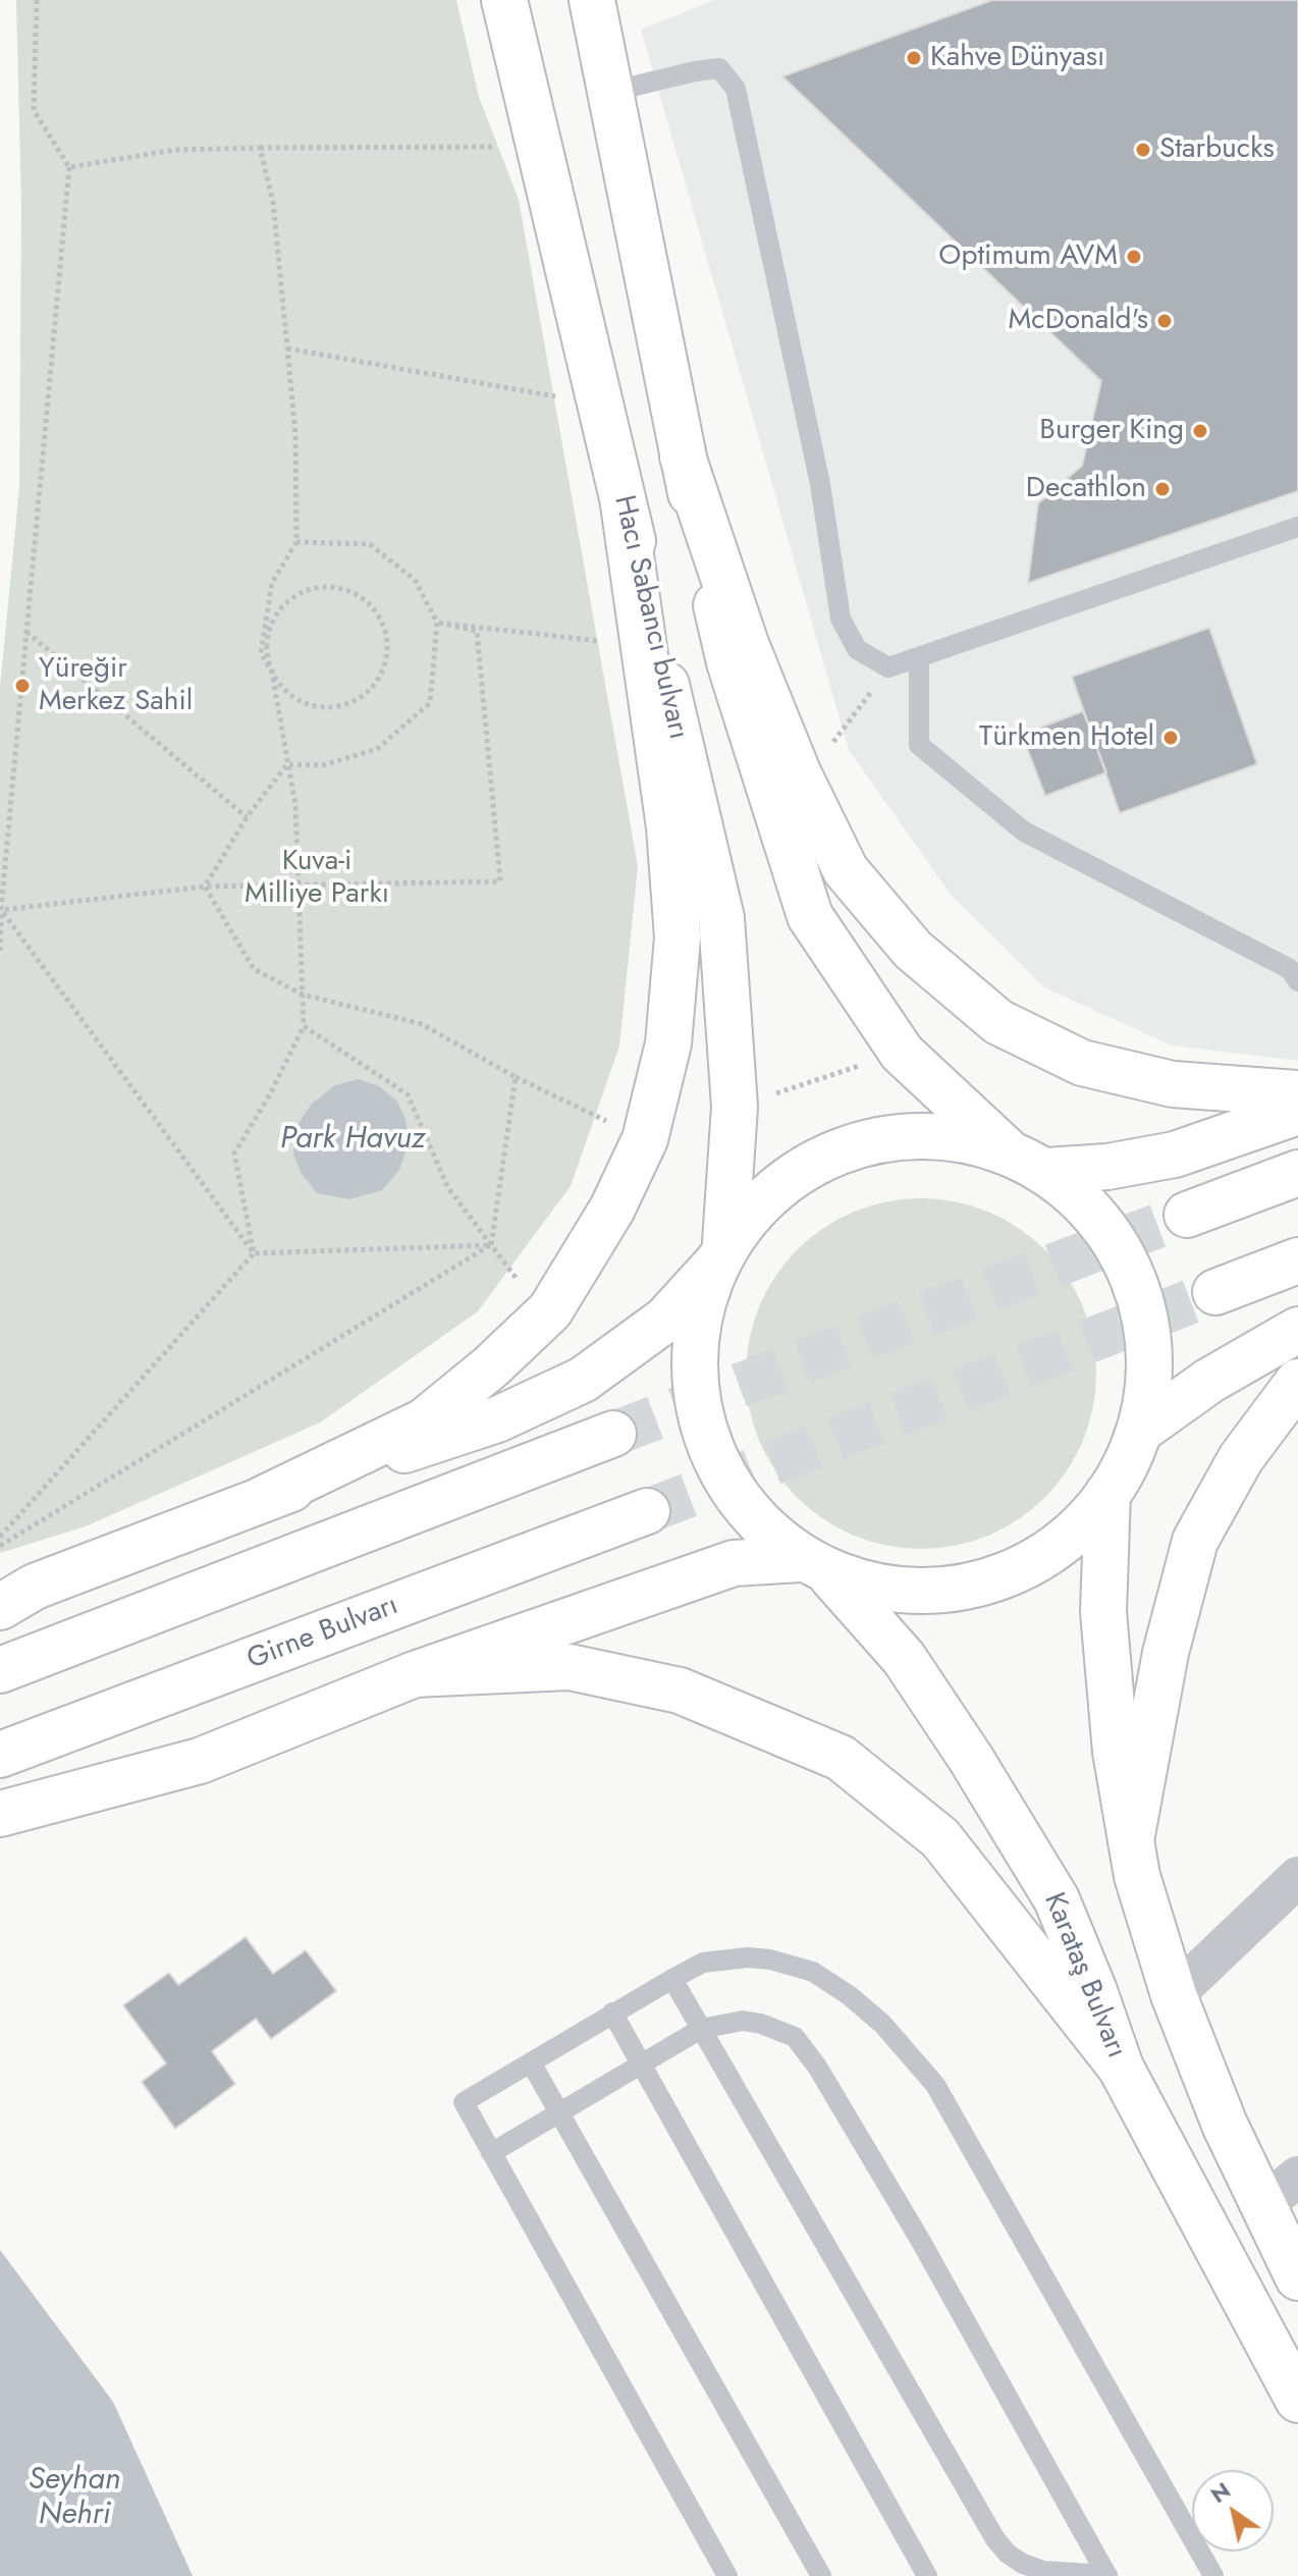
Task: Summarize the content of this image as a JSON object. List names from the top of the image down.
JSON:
{
  "streets": {
    "main road": ["Hacı Sabancı bulvarı", "Girne Bulvarı", "Karataş Bulvarı"]
  },
  "crossings": [
    ["Hacı Sabancı bulvarı", "Karataş Bulvarı"]
  ],
  "water": ["Park Havuz", "Seyhan Nehri"],
  "parks": ["Kuva-i Milliye Parkı"],
  "places": [
    "Kahve Dünyası",
    "Starbucks",
    "Optimum AVM",
    "McDonald's",
    "Burger King",
    "Decathlon",
    "Yüreğir Merkez Sahil",
    "Türkmen Hotel"
  ],
  "north": "top left"
}
